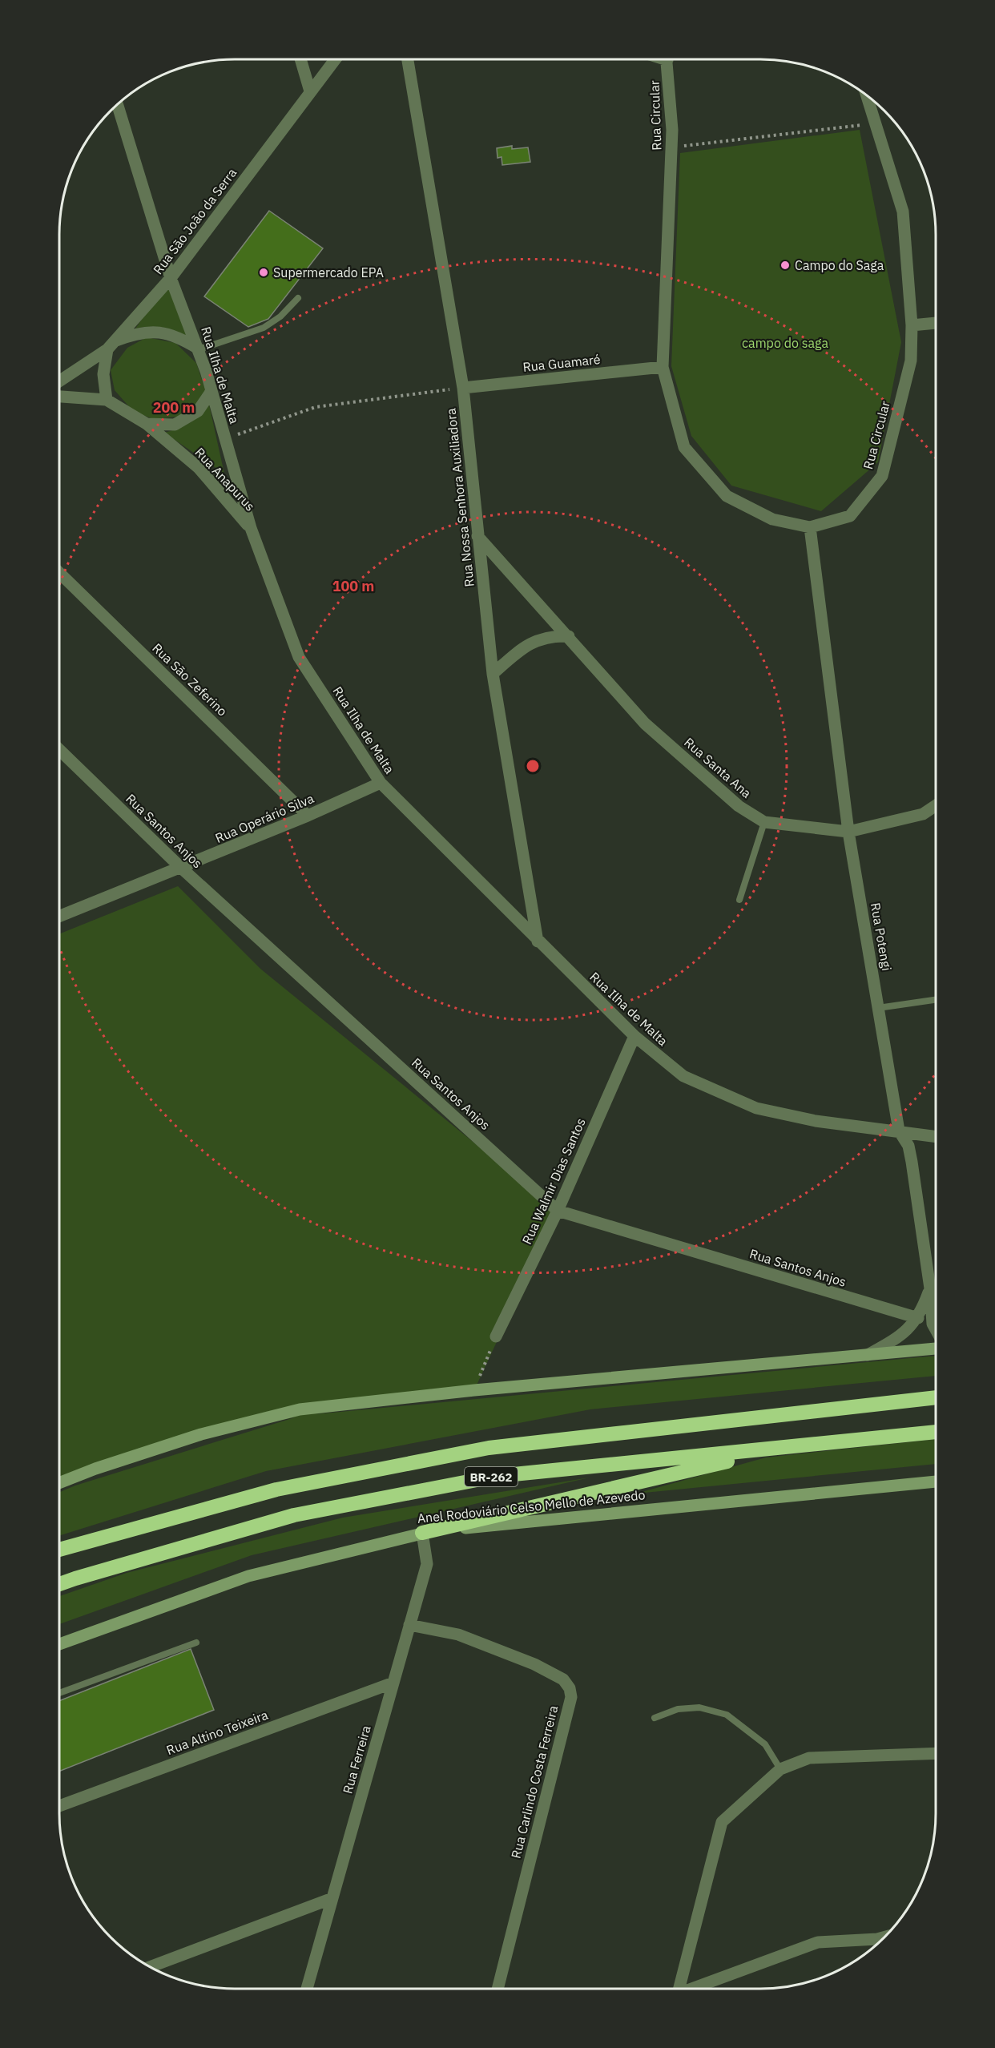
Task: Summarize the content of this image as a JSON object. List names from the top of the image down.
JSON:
{
  "streets": {
    "highway": ["BR-262", "Anel Rodoviário Celso Mello de Azevedo"],
    "street": [
      "Rua Circular",
      "Rua São João da Serra",
      "Rua Guamaré",
      "Rua Ilha de Malta",
      "Rua Anapurus",
      "Rua Nossa Senhora Auxiliadora",
      "Rua São Zeferino",
      "Rua Santa Ana",
      "Rua Operário Silva",
      "Rua Santos Anjos",
      "Rua Potengi",
      "Rua Walmir Dias Santos",
      "Rua Altino Teixeira",
      "Rua Ferreira",
      "Rua Carlindo Costa Ferreira"
    ]
  },
  "crossings": [
    ["Rua Circular", "Rua Guamaré"],
    ["Rua Circular", "Rua Potengi"],
    ["Rua São João da Serra", "Rua Ilha de Malta"],
    ["Rua São João da Serra", "Rua Anapurus"],
    ["Rua Guamaré", "Rua Nossa Senhora Auxiliadora"],
    ["Rua Ilha de Malta", "Rua Anapurus"],
    ["Rua Ilha de Malta", "Rua Nossa Senhora Auxiliadora"],
    ["Rua Ilha de Malta", "Rua Operário Silva"],
    ["Rua Ilha de Malta", "Rua Potengi"],
    ["Rua Ilha de Malta", "Rua Walmir Dias Santos"],
    ["Rua Nossa Senhora Auxiliadora", "Rua Santa Ana"],
    ["Rua São Zeferino", "Rua Operário Silva"],
    ["Rua Santa Ana", "Rua Potengi"],
    ["Rua Operário Silva", "Rua Santos Anjos"],
    ["Rua Santos Anjos", "Rua Walmir Dias Santos"],
    ["Anel Rodoviário Celso Mello de Azevedo", "Rua Ferreira"],
    ["Rua Altino Teixeira", "Rua Ferreira"],
    ["Rua Ferreira", "Rua Carlindo Costa Ferreira"]
  ],
  "parks": ["campo do saga"],
  "places": ["Campo do Saga", "Supermercado EPA"],
  "rings": ["200 m", "100 m"]
}
